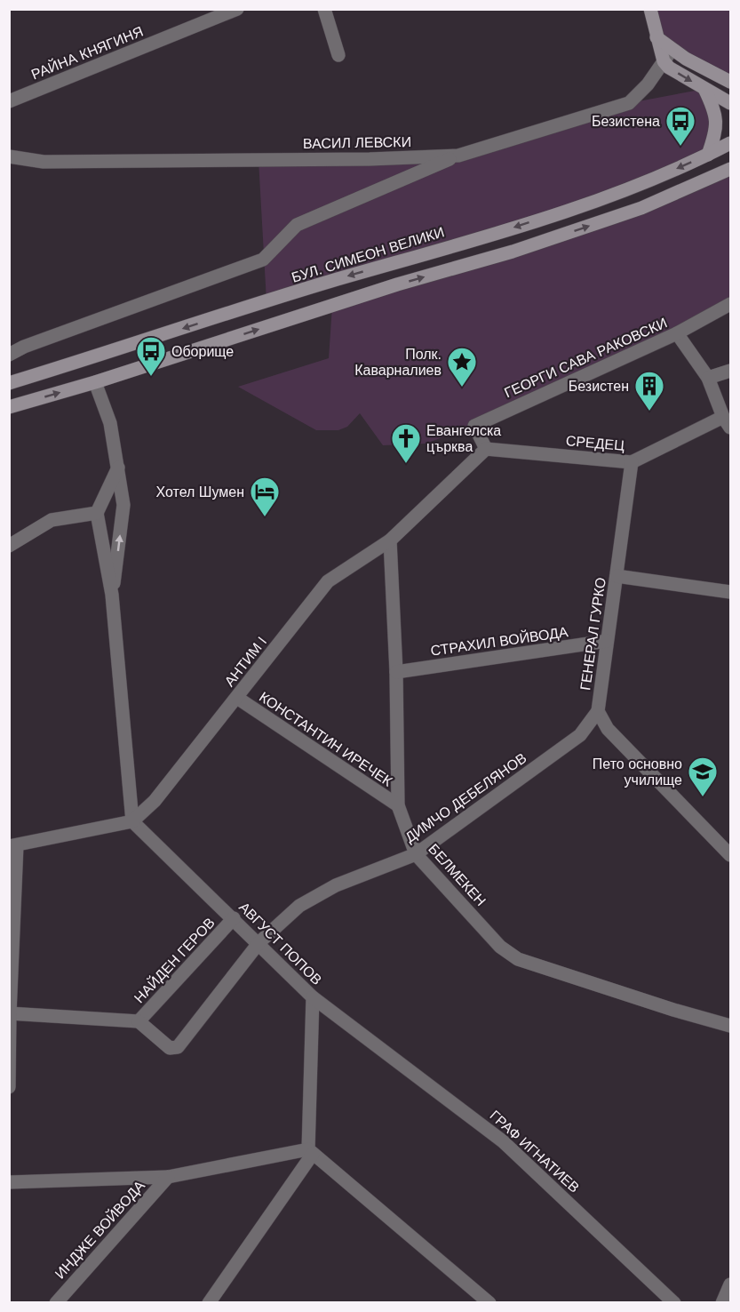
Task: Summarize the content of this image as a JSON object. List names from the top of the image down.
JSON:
{
  "streets": {
    "main road": ["БУЛ. СИМЕОН ВЕЛИКИ"],
    "street": [
      "РАЙНА КНЯГИНЯ",
      "ВАСИЛ ЛЕВСКИ",
      "ГЕОРГИ САВА РАКОВСКИ",
      "СРЕДЕЦ",
      "ГЕНЕРАЛ ГУРКО",
      "СТРАХИЛ ВОЙВОДА",
      "АНТИМ I",
      "КОНСТАНТИН ИРЕЧЕК",
      "ДИМЧО ДЕБЕЛЯНОВ",
      "БЕЛМЕКЕН",
      "АВГУСТ ПОПОВ",
      "НАЙДЕН ГЕРОВ",
      "ГРАФ ИГНАТИЕВ",
      "ИНДЖЕ ВОЙВОДА"
    ]
  },
  "crossings": [
    ["ГЕОРГИ САВА РАКОВСКИ", "СРЕДЕЦ"],
    ["ГЕОРГИ САВА РАКОВСКИ", "АНТИМ I"],
    ["СРЕДЕЦ", "ГЕНЕРАЛ ГУРКО"],
    ["СРЕДЕЦ", "АНТИМ I"],
    ["ГЕНЕРАЛ ГУРКО", "СТРАХИЛ ВОЙВОДА"],
    ["ГЕНЕРАЛ ГУРКО", "ДИМЧО ДЕБЕЛЯНОВ"],
    ["СТРАХИЛ ВОЙВОДА", "БЕЛМЕКЕН"],
    ["АНТИМ I", "КОНСТАНТИН ИРЕЧЕК"],
    ["АНТИМ I", "БЕЛМЕКЕН"],
    ["АНТИМ I", "АВГУСТ ПОПОВ"],
    ["КОНСТАНТИН ИРЕЧЕК", "БЕЛМЕКЕН"],
    ["ДИМЧО ДЕБЕЛЯНОВ", "БЕЛМЕКЕН"],
    ["ДИМЧО ДЕБЕЛЯНОВ", "АВГУСТ ПОПОВ"],
    ["ДИМЧО ДЕБЕЛЯНОВ", "НАЙДЕН ГЕРОВ"],
    ["АВГУСТ ПОПОВ", "НАЙДЕН ГЕРОВ"],
    ["АВГУСТ ПОПОВ", "ГРАФ ИГНАТИЕВ"]
  ],
  "places": {
    "bus stop": ["Безистена", "Оборище"],
    "place": ["Полк. Каварналиев"],
    "building": ["Безистен"],
    "church": ["Евангелска църква"],
    "hotel": ["Хотел Шумен"],
    "school or university": ["Пето основно училище"]
  }
}
